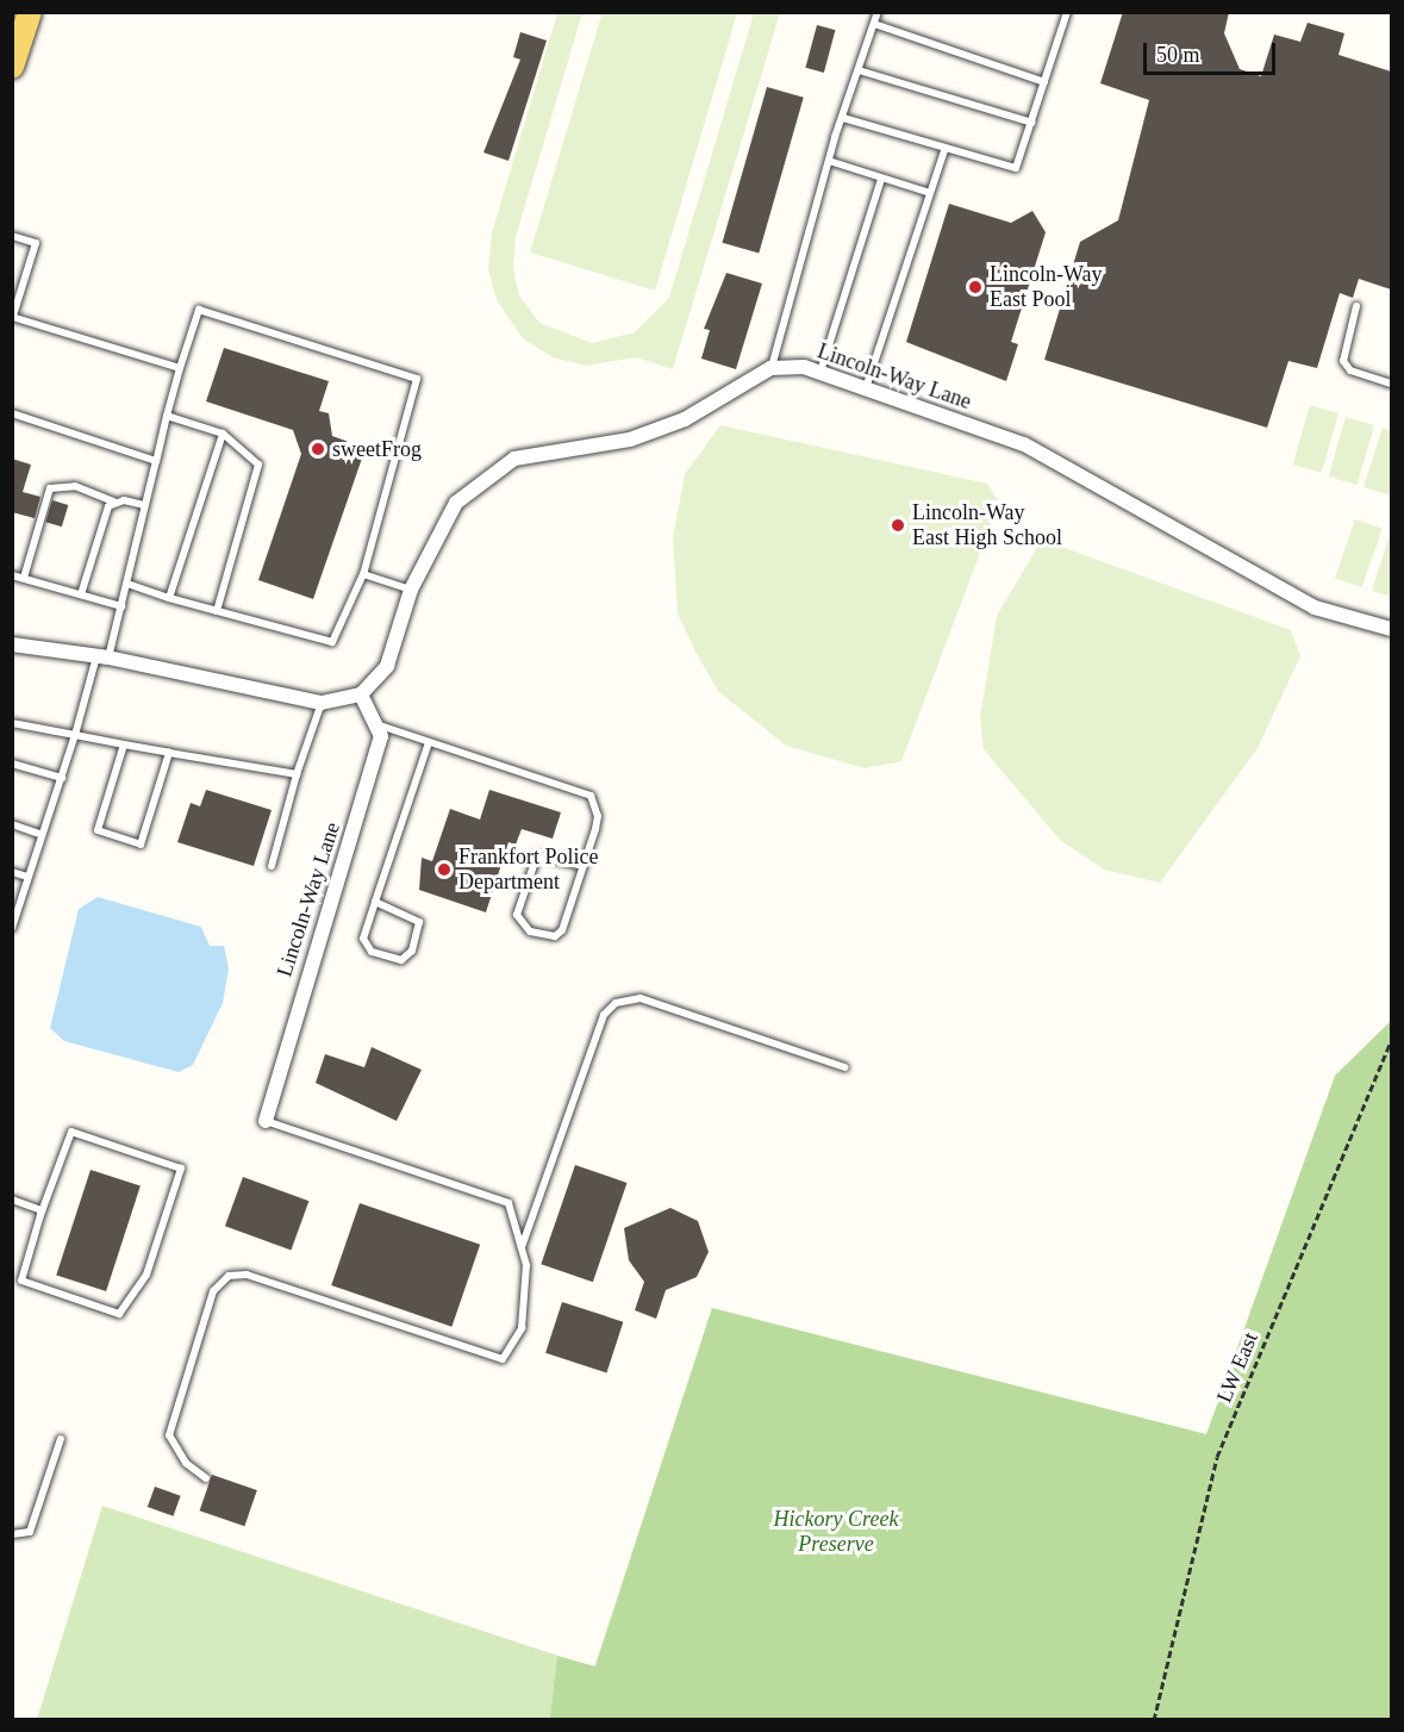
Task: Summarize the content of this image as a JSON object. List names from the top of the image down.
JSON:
{
  "streets": {
    "street": ["Lincoln-Way Lane"],
    "path": ["LW East"]
  },
  "parks": ["Hickory Creek Preserve"],
  "places": [
    "Lincoln-Way East Pool",
    "sweetFrog",
    "Lincoln-Way East High School",
    "Frankfort Police Department"
  ],
  "scale_bar": "50 m"
}
